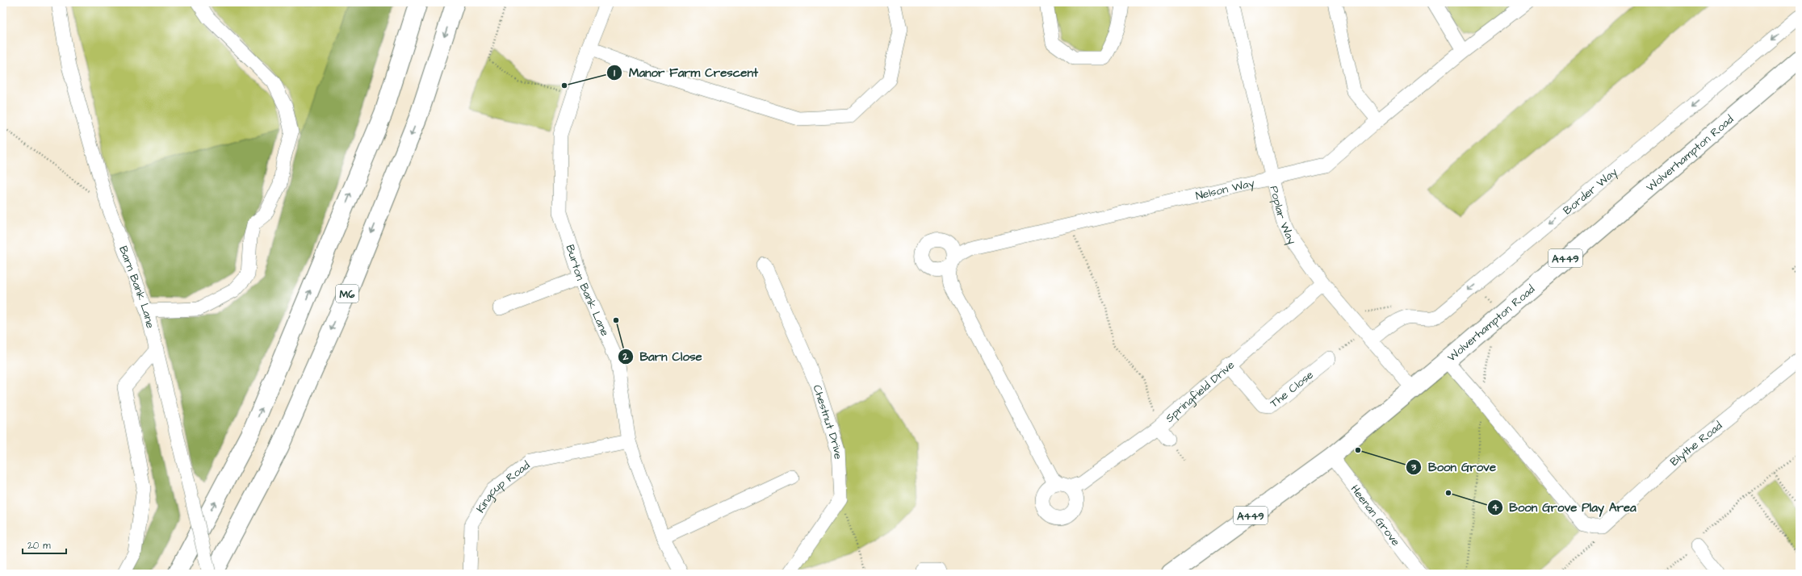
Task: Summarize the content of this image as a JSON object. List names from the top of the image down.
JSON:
{
  "streets": {
    "highway": ["Wolverhampton Road", "A449", "M6"],
    "street": [
      "Nelson Way",
      "Border Way",
      "Poplar Way",
      "Barn Bank Lane",
      "Burton Bank Lane",
      "The Close",
      "Springfield Drive",
      "Chestnut Drive",
      "Blythe Road",
      "Kingcup Road",
      "Heenan Grove"
    ]
  },
  "crossings": [
    ["Wolverhampton Road", "Poplar Way"],
    ["Wolverhampton Road", "Heenan Grove"],
    ["Nelson Way", "Poplar Way"],
    ["Nelson Way", "Springfield Drive"],
    ["Border Way", "Poplar Way"],
    ["Poplar Way", "Springfield Drive"],
    ["Burton Bank Lane", "Kingcup Road"],
    ["The Close", "Springfield Drive"]
  ],
  "one_way": ["Border Way"],
  "places": [
    "Manor Farm Crescent",
    "Barn Close",
    "Boon Grove",
    "Boon Grove Play Area"
  ],
  "scale_bar": "20 m"
}
